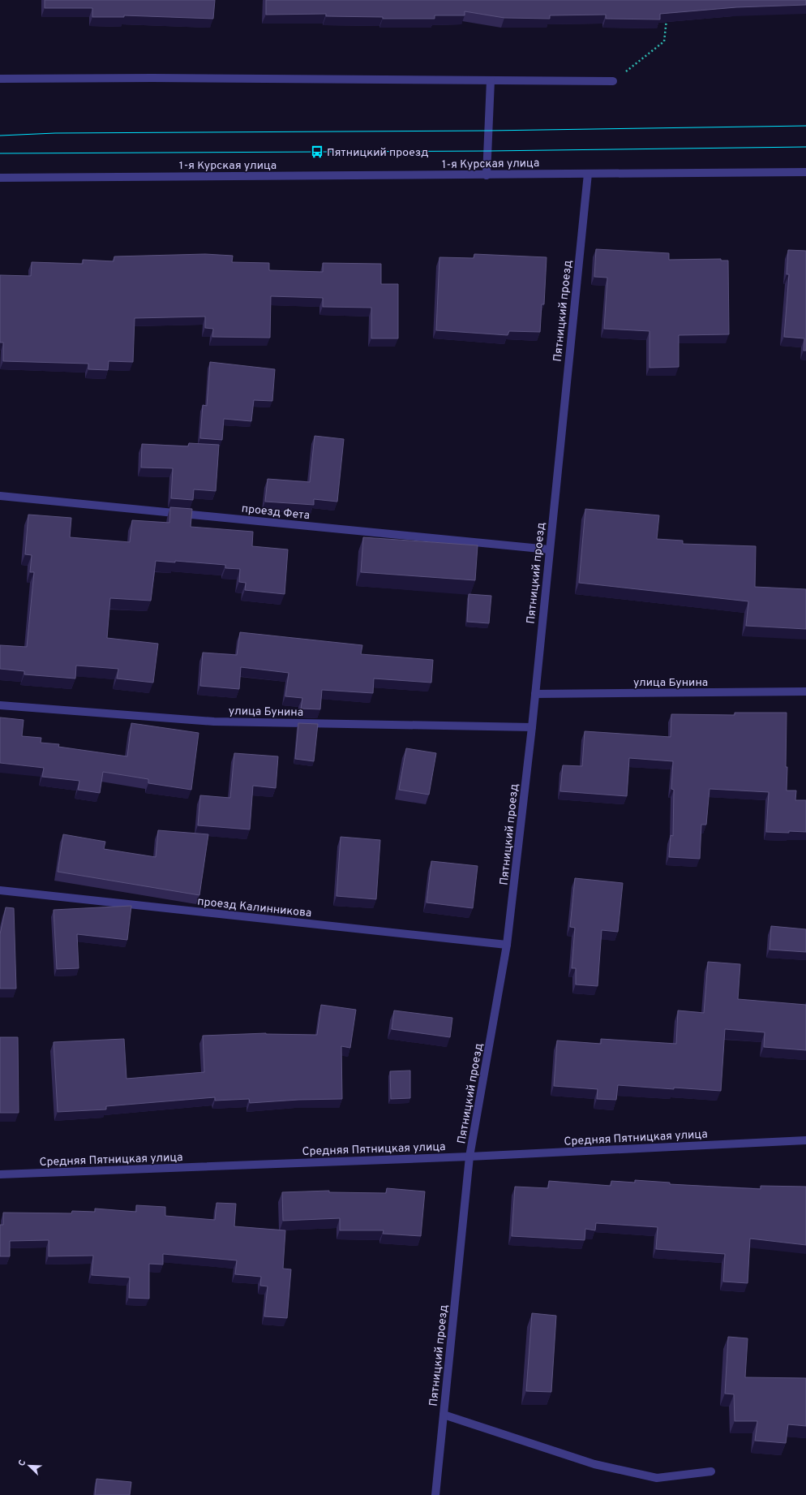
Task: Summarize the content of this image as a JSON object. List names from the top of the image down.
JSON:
{
  "streets": {
    "street": [
      "1-я Курская улица",
      "Пятницкий проезд",
      "проезд Фета",
      "улица Бунина",
      "проезд Калинникова",
      "Средняя Пятницкая улица"
    ]
  },
  "crossings": [
    ["1-я Курская улица", "Пятницкий проезд"],
    ["Пятницкий проезд", "проезд Фета"],
    ["Пятницкий проезд", "улица Бунина"],
    ["Пятницкий проезд", "проезд Калинникова"],
    ["Пятницкий проезд", "Средняя Пятницкая улица"]
  ],
  "places": {
    "bus stop": ["Пятницкий проезд"]
  },
  "north": "top left"
}
